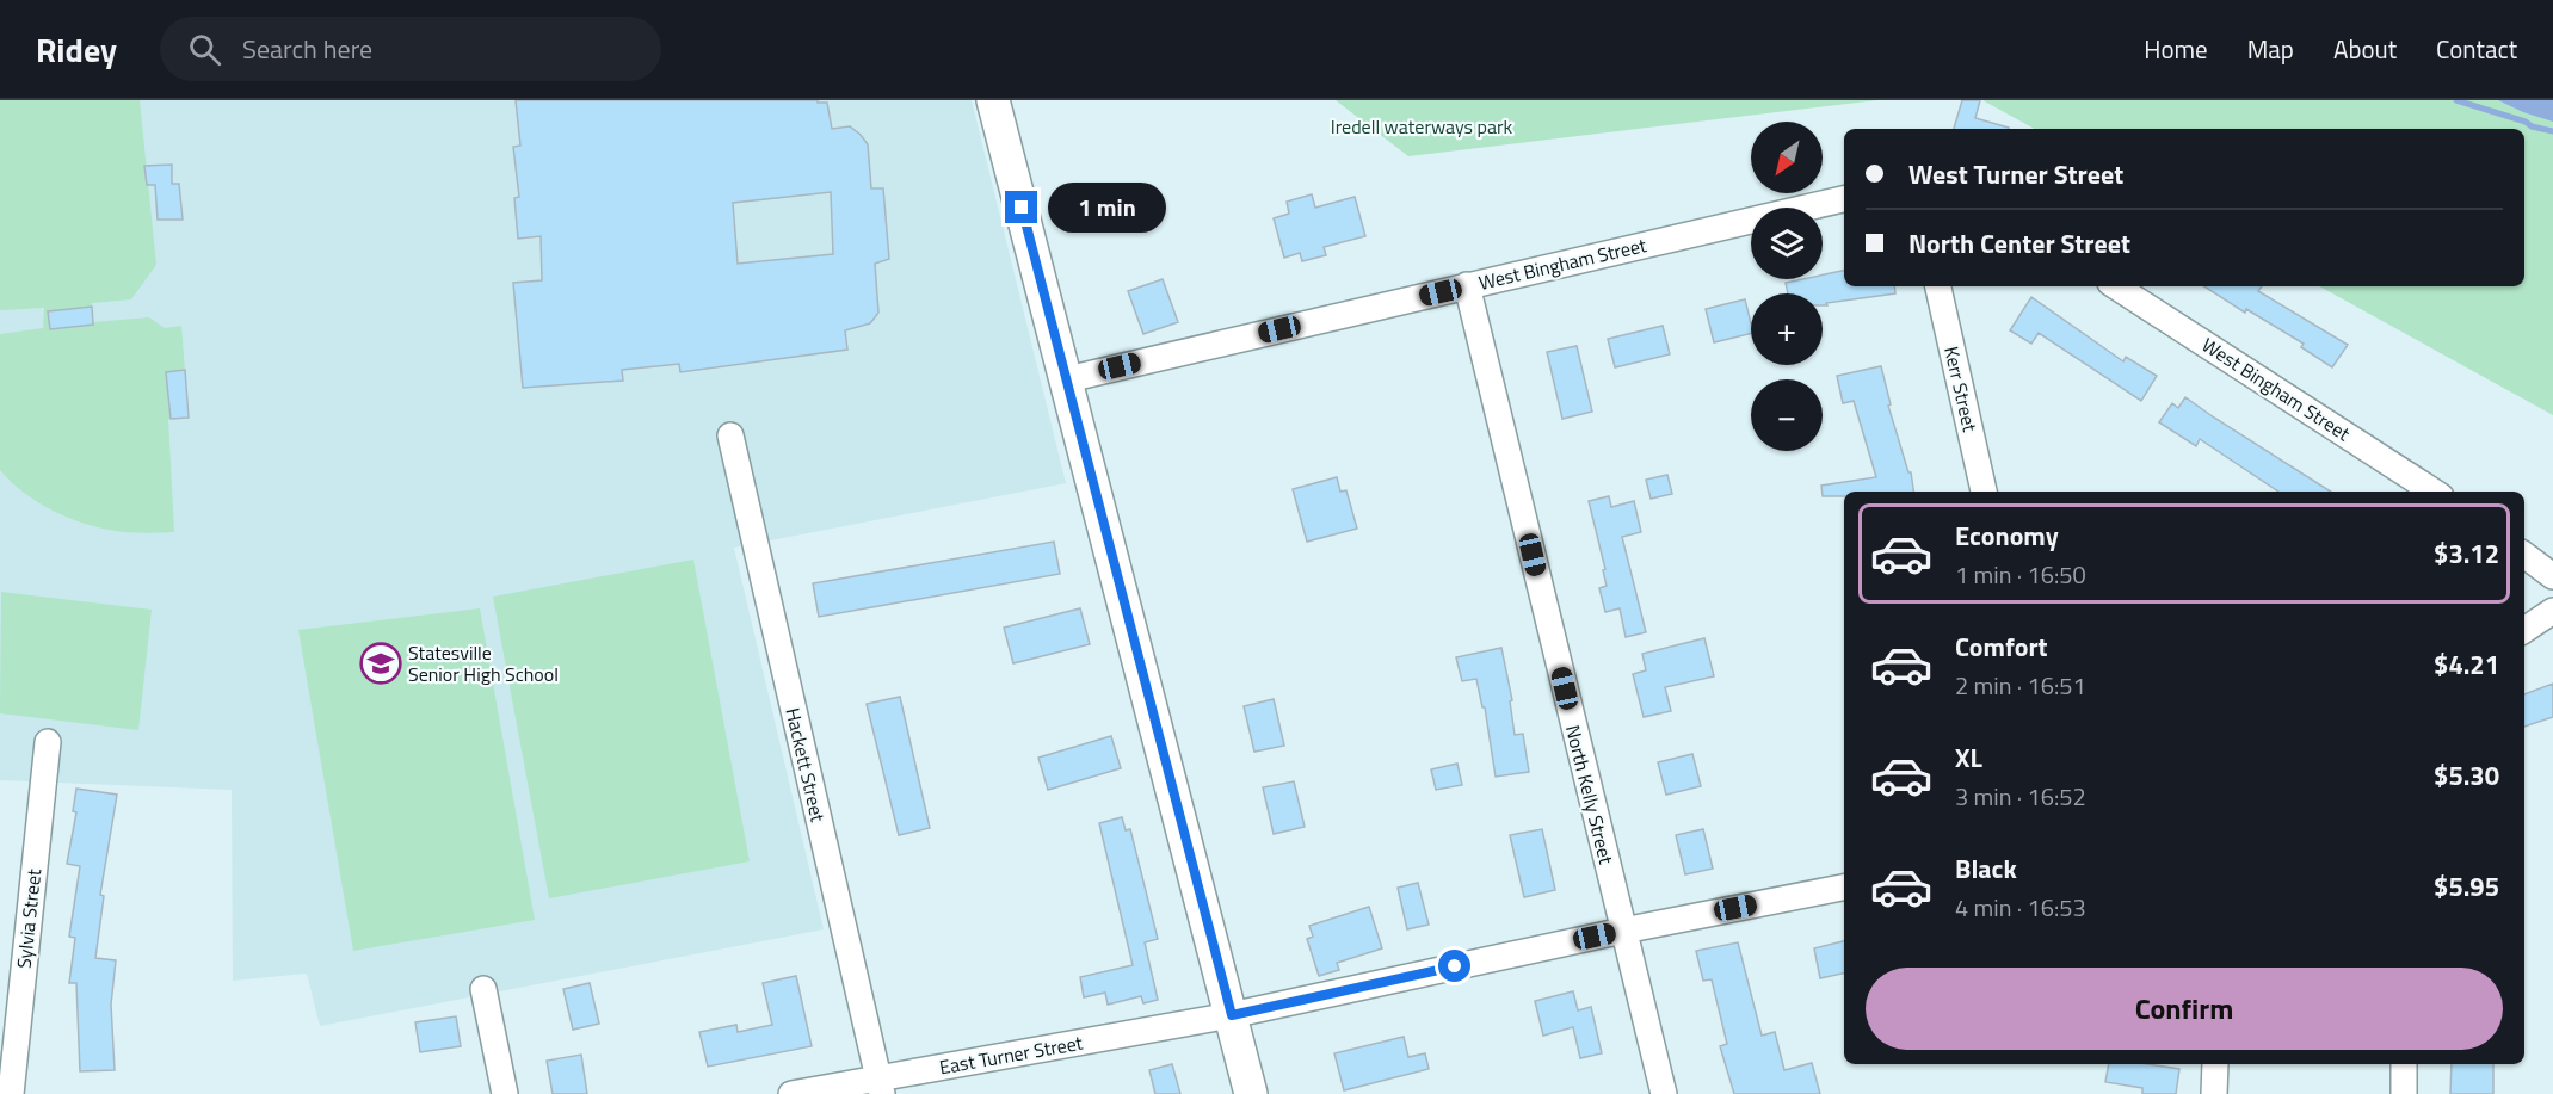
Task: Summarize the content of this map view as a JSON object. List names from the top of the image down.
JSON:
{
  "streets": {
    "street": [
      "West Bingham Street",
      "Kerr Street",
      "Hackett Street",
      "North Kelly Street",
      "Sylvia Street",
      "East Turner Street"
    ]
  },
  "crossings": [
    ["West Bingham Street", "North Kelly Street"],
    ["Hackett Street", "East Turner Street"],
    ["North Kelly Street", "East Turner Street"]
  ],
  "parks": ["Iredell waterways park"],
  "places": {
    "school or university": ["Statesville Senior High School"]
  },
  "north": "bottom left",
  "page": {
    "header": "Ridey",
    "search": "Search here",
    "nav": [
      "Home",
      "Map",
      "About",
      "Contact"
    ],
    "map_buttons": ["+", "−"],
    "banner": ["West Turner Street", "North Center Street"],
    "bubble": "1 min",
    "list": [
      {
        "name": "Economy",
        "note": "1 min · 16:50",
        "value": "$3.12"
      },
      {
        "name": "Comfort",
        "note": "2 min · 16:51",
        "value": "$4.21"
      },
      {
        "name": "XL",
        "note": "3 min · 16:52",
        "value": "$5.30"
      },
      {
        "name": "Black",
        "note": "4 min · 16:53",
        "value": "$5.95"
      }
    ],
    "buttons": "Confirm"
  }
}
